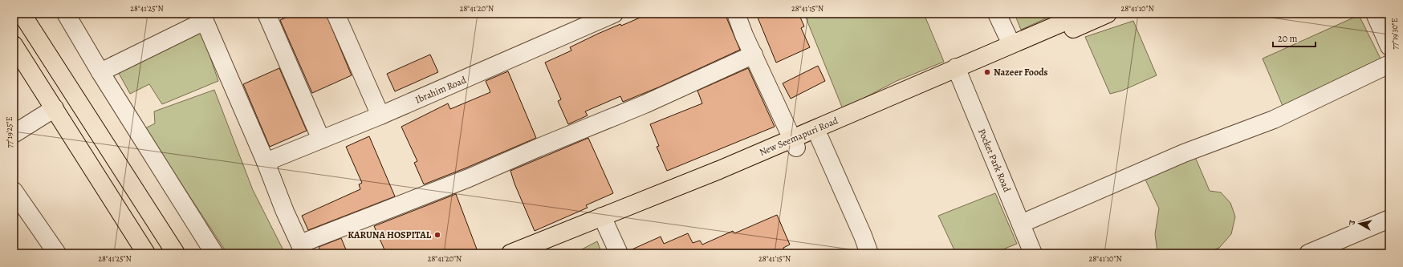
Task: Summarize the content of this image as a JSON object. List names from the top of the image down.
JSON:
{
  "streets": {
    "main road": ["New Seemapuri Road"],
    "street": ["Ibrahim Road", "Pocket Park Road"]
  },
  "crossings": [
    ["New Seemapuri Road", "Pocket Park Road"]
  ],
  "places": ["Nazeer Foods", "KARUNA HOSPITAL"],
  "scale_bar": "20 m",
  "north": "left",
  "coordinates": [
    "28°41'25\"N",
    "28°41'20\"N",
    "28°41'15\"N",
    "28°41'10\"N",
    "77°19'30\"E",
    "77°19'25\"E"
  ]
}
